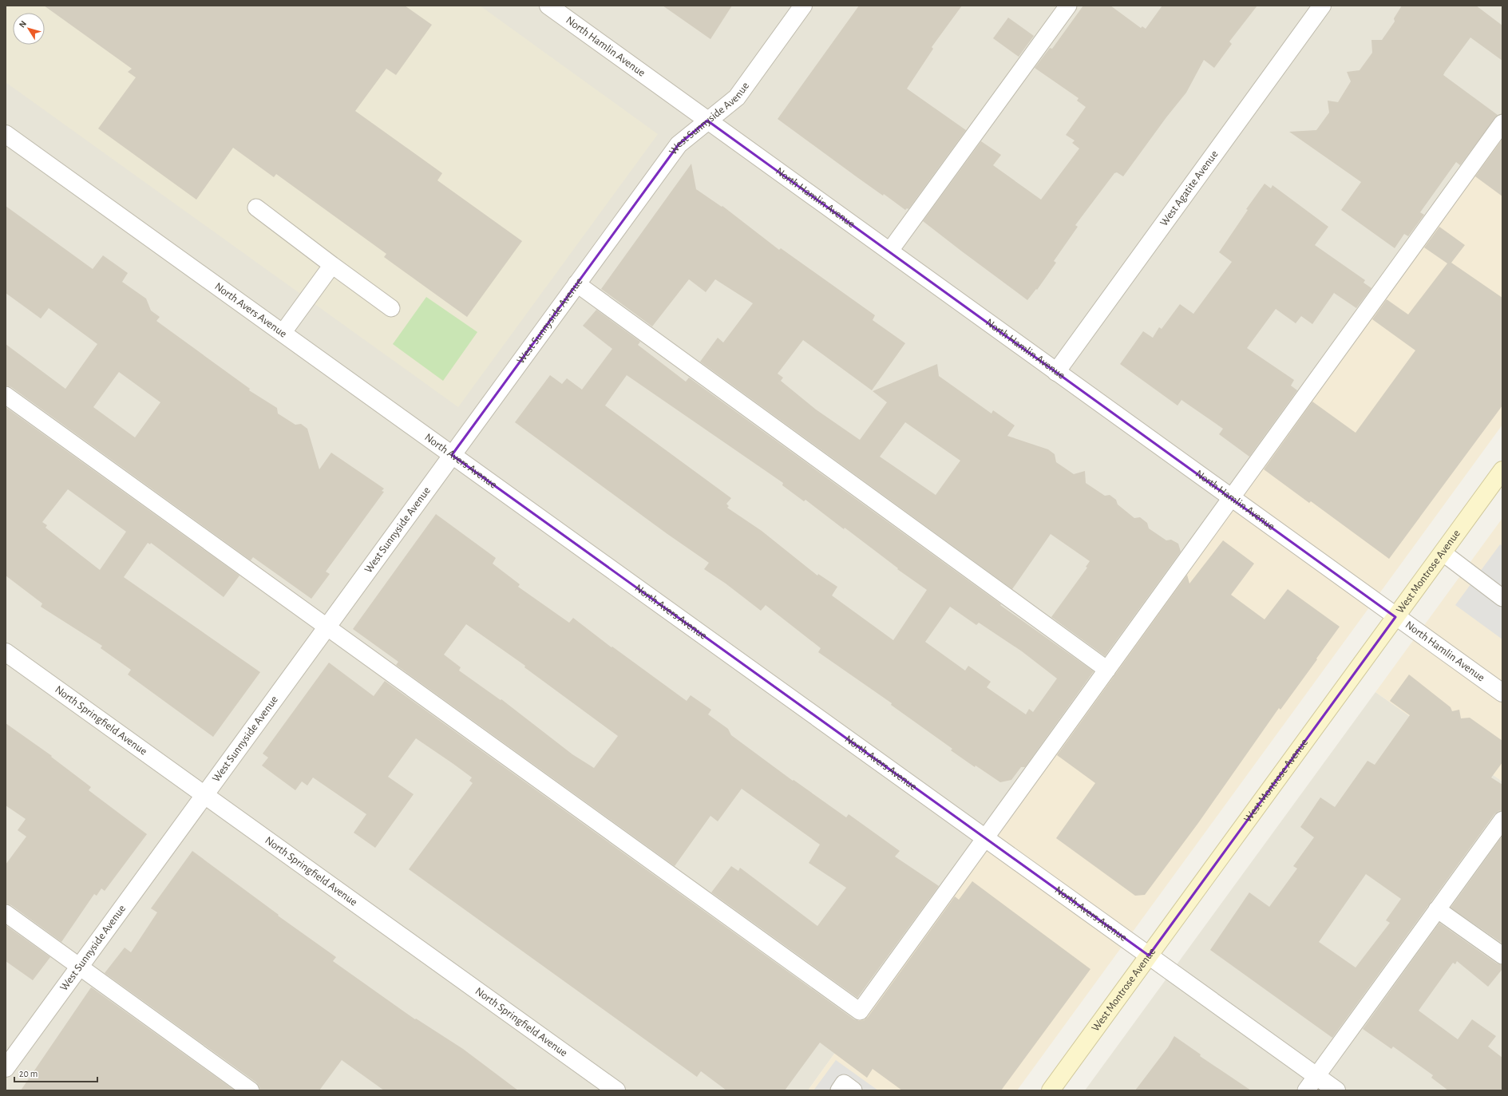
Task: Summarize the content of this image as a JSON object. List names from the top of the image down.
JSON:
{
  "streets": {
    "main road": ["West Montrose Avenue"],
    "street": [
      "North Hamlin Avenue",
      "West Sunnyside Avenue",
      "West Agatite Avenue",
      "North Avers Avenue",
      "North Springfield Avenue"
    ]
  },
  "crossings": [
    ["North Hamlin Avenue", "West Sunnyside Avenue"],
    ["North Hamlin Avenue", "West Agatite Avenue"],
    ["North Hamlin Avenue", "West Montrose Avenue"],
    ["West Sunnyside Avenue", "North Avers Avenue"],
    ["West Sunnyside Avenue", "North Springfield Avenue"],
    ["North Avers Avenue", "West Montrose Avenue"]
  ],
  "scale_bar": "20 m",
  "north": "top left"
}
